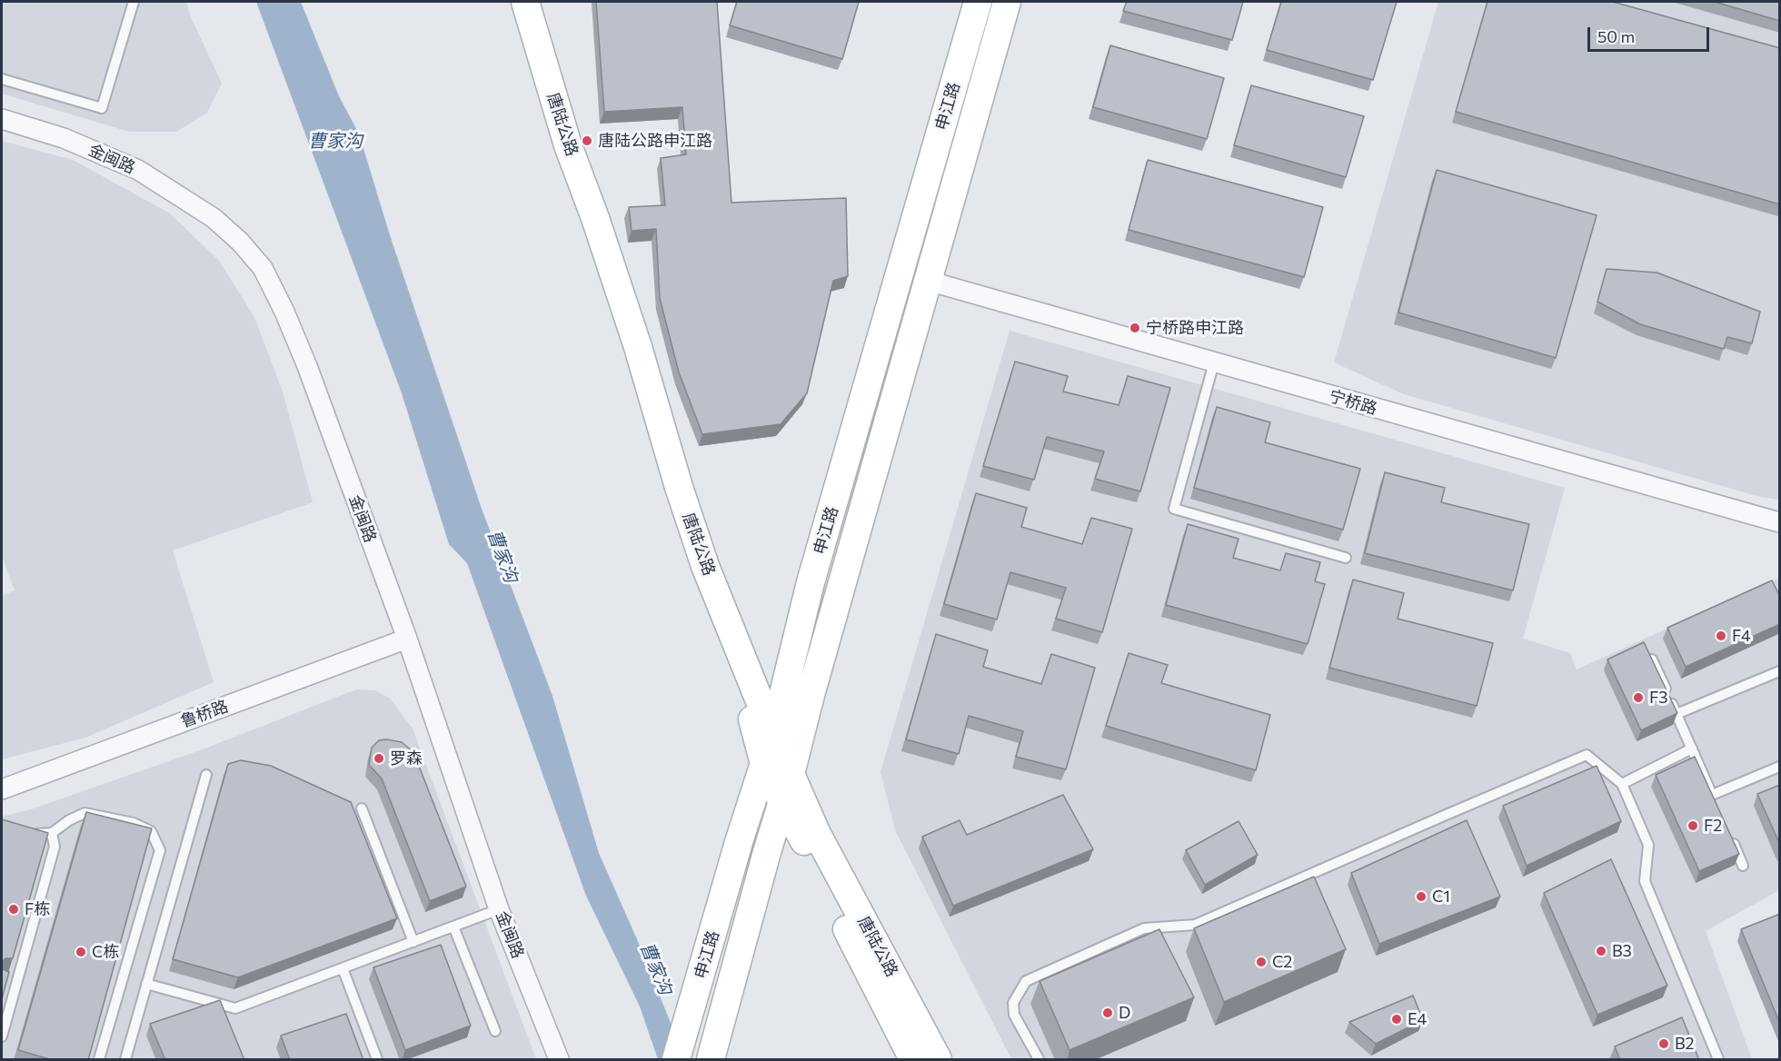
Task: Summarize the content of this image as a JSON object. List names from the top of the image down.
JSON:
{
  "streets": {
    "main road": ["申江路", "唐陆公路"],
    "street": ["金闽路", "宁桥路", "鲁桥路"]
  },
  "crossings": [
    ["申江路", "唐陆公路"],
    ["申江路", "宁桥路"],
    ["金闽路", "鲁桥路"]
  ],
  "water": ["曹家沟"],
  "places": [
    "唐陆公路申江路",
    "宁桥路申江路",
    "F4",
    "F3",
    "罗森",
    "F2",
    "C1",
    "F栋",
    "B3",
    "C栋",
    "C2",
    "D",
    "E4",
    "B2"
  ],
  "scale_bar": "50 m"
}
